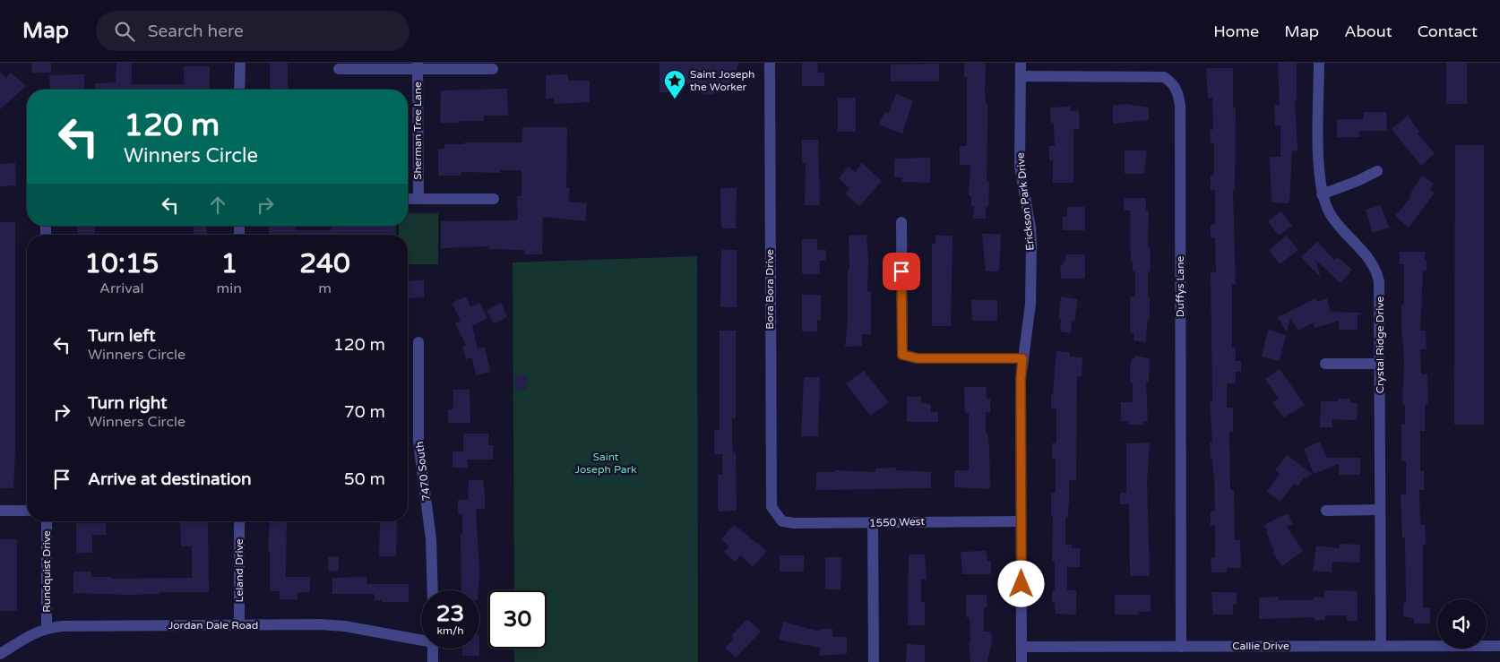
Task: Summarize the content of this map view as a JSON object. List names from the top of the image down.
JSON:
{
  "streets": {
    "street": [
      "Sherman Tree Lane",
      "Erickson Park Drive",
      "Duffys Lane",
      "Bora Bora Drive",
      "Crystal Ridge Drive",
      "7470 South",
      "1550 West",
      "Leland Drive",
      "Rundquist Drive",
      "Jordan Dale Road",
      "Callie Drive"
    ]
  },
  "crossings": [
    ["Erickson Park Drive", "Duffys Lane"],
    ["Erickson Park Drive", "1550 West"],
    ["Erickson Park Drive", "Callie Drive"],
    ["Duffys Lane", "Callie Drive"],
    ["Bora Bora Drive", "1550 West"],
    ["Crystal Ridge Drive", "Callie Drive"],
    ["Leland Drive", "Jordan Dale Road"],
    ["Rundquist Drive", "Jordan Dale Road"]
  ],
  "parks": ["Saint Joseph Park"],
  "places": {
    "place": ["Saint Joseph the Worker"]
  },
  "page": {
    "header": "Map",
    "search": "Search here",
    "nav": [
      "Home",
      "Map",
      "About",
      "Contact"
    ],
    "turn": ["120 m", "Winners Circle"],
    "eta": [
      "10:15",
      "Arrival",
      "1",
      "min",
      "240",
      "m"
    ],
    "list": [
      {
        "name": "Turn left",
        "note": "Winners Circle",
        "value": "120 m"
      },
      {
        "name": "Turn right",
        "note": "Winners Circle",
        "value": "70 m"
      },
      {
        "name": "Arrive at destination",
        "value": "50 m"
      }
    ],
    "speed": "23 km/h",
    "limit": "30"
  }
}
